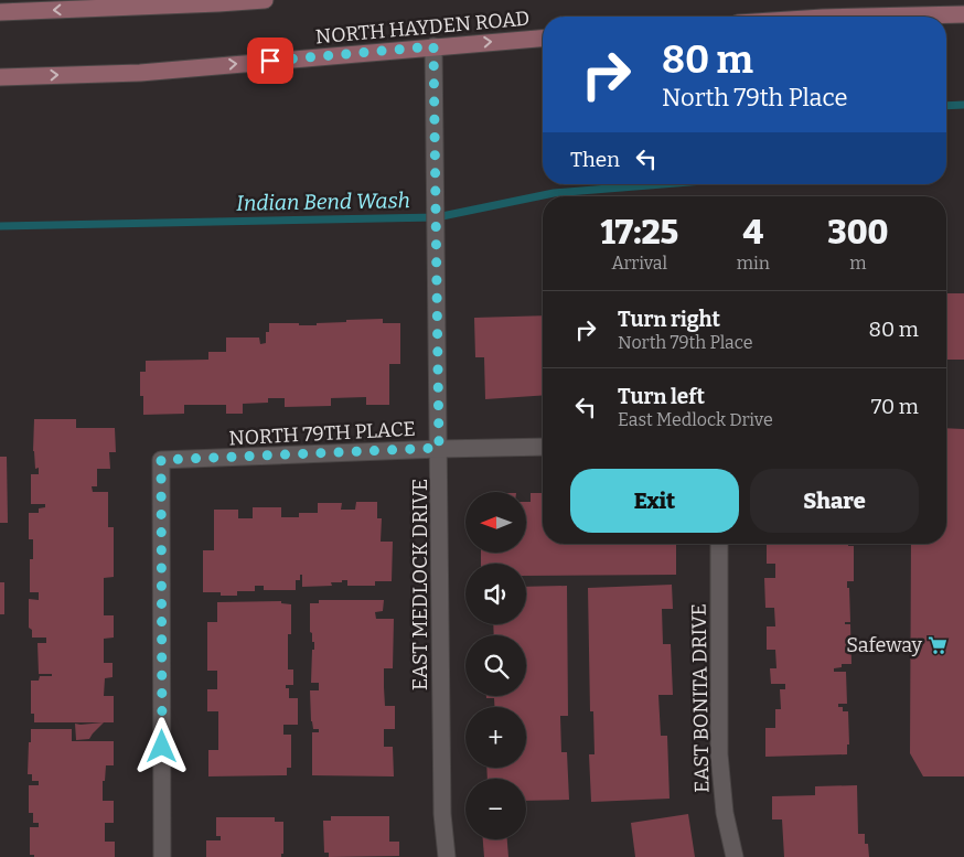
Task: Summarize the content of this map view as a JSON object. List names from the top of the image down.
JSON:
{
  "streets": {
    "main road": ["NORTH HAYDEN ROAD"],
    "street": ["NORTH 79TH PLACE", "EAST MEDLOCK DRIVE", "EAST BONITA DRIVE"]
  },
  "crossings": [
    ["NORTH HAYDEN ROAD", "EAST MEDLOCK DRIVE"],
    ["NORTH 79TH PLACE", "EAST MEDLOCK DRIVE"]
  ],
  "water": ["Indian Bend Wash"],
  "places": {
    "supermarket": ["Safeway"]
  },
  "north": "left",
  "page": {
    "turn": ["80 m", "North 79th Place"],
    "then": "Then",
    "eta": [
      "17:25",
      "Arrival",
      "4",
      "min",
      "300",
      "m"
    ],
    "list": [
      {
        "name": "Turn right",
        "note": "North 79th Place",
        "value": "80 m"
      },
      {
        "name": "Turn left",
        "note": "East Medlock Drive",
        "value": "70 m"
      }
    ],
    "buttons": ["Exit", "Share"],
    "map_buttons": ["+", "−"]
  }
}
